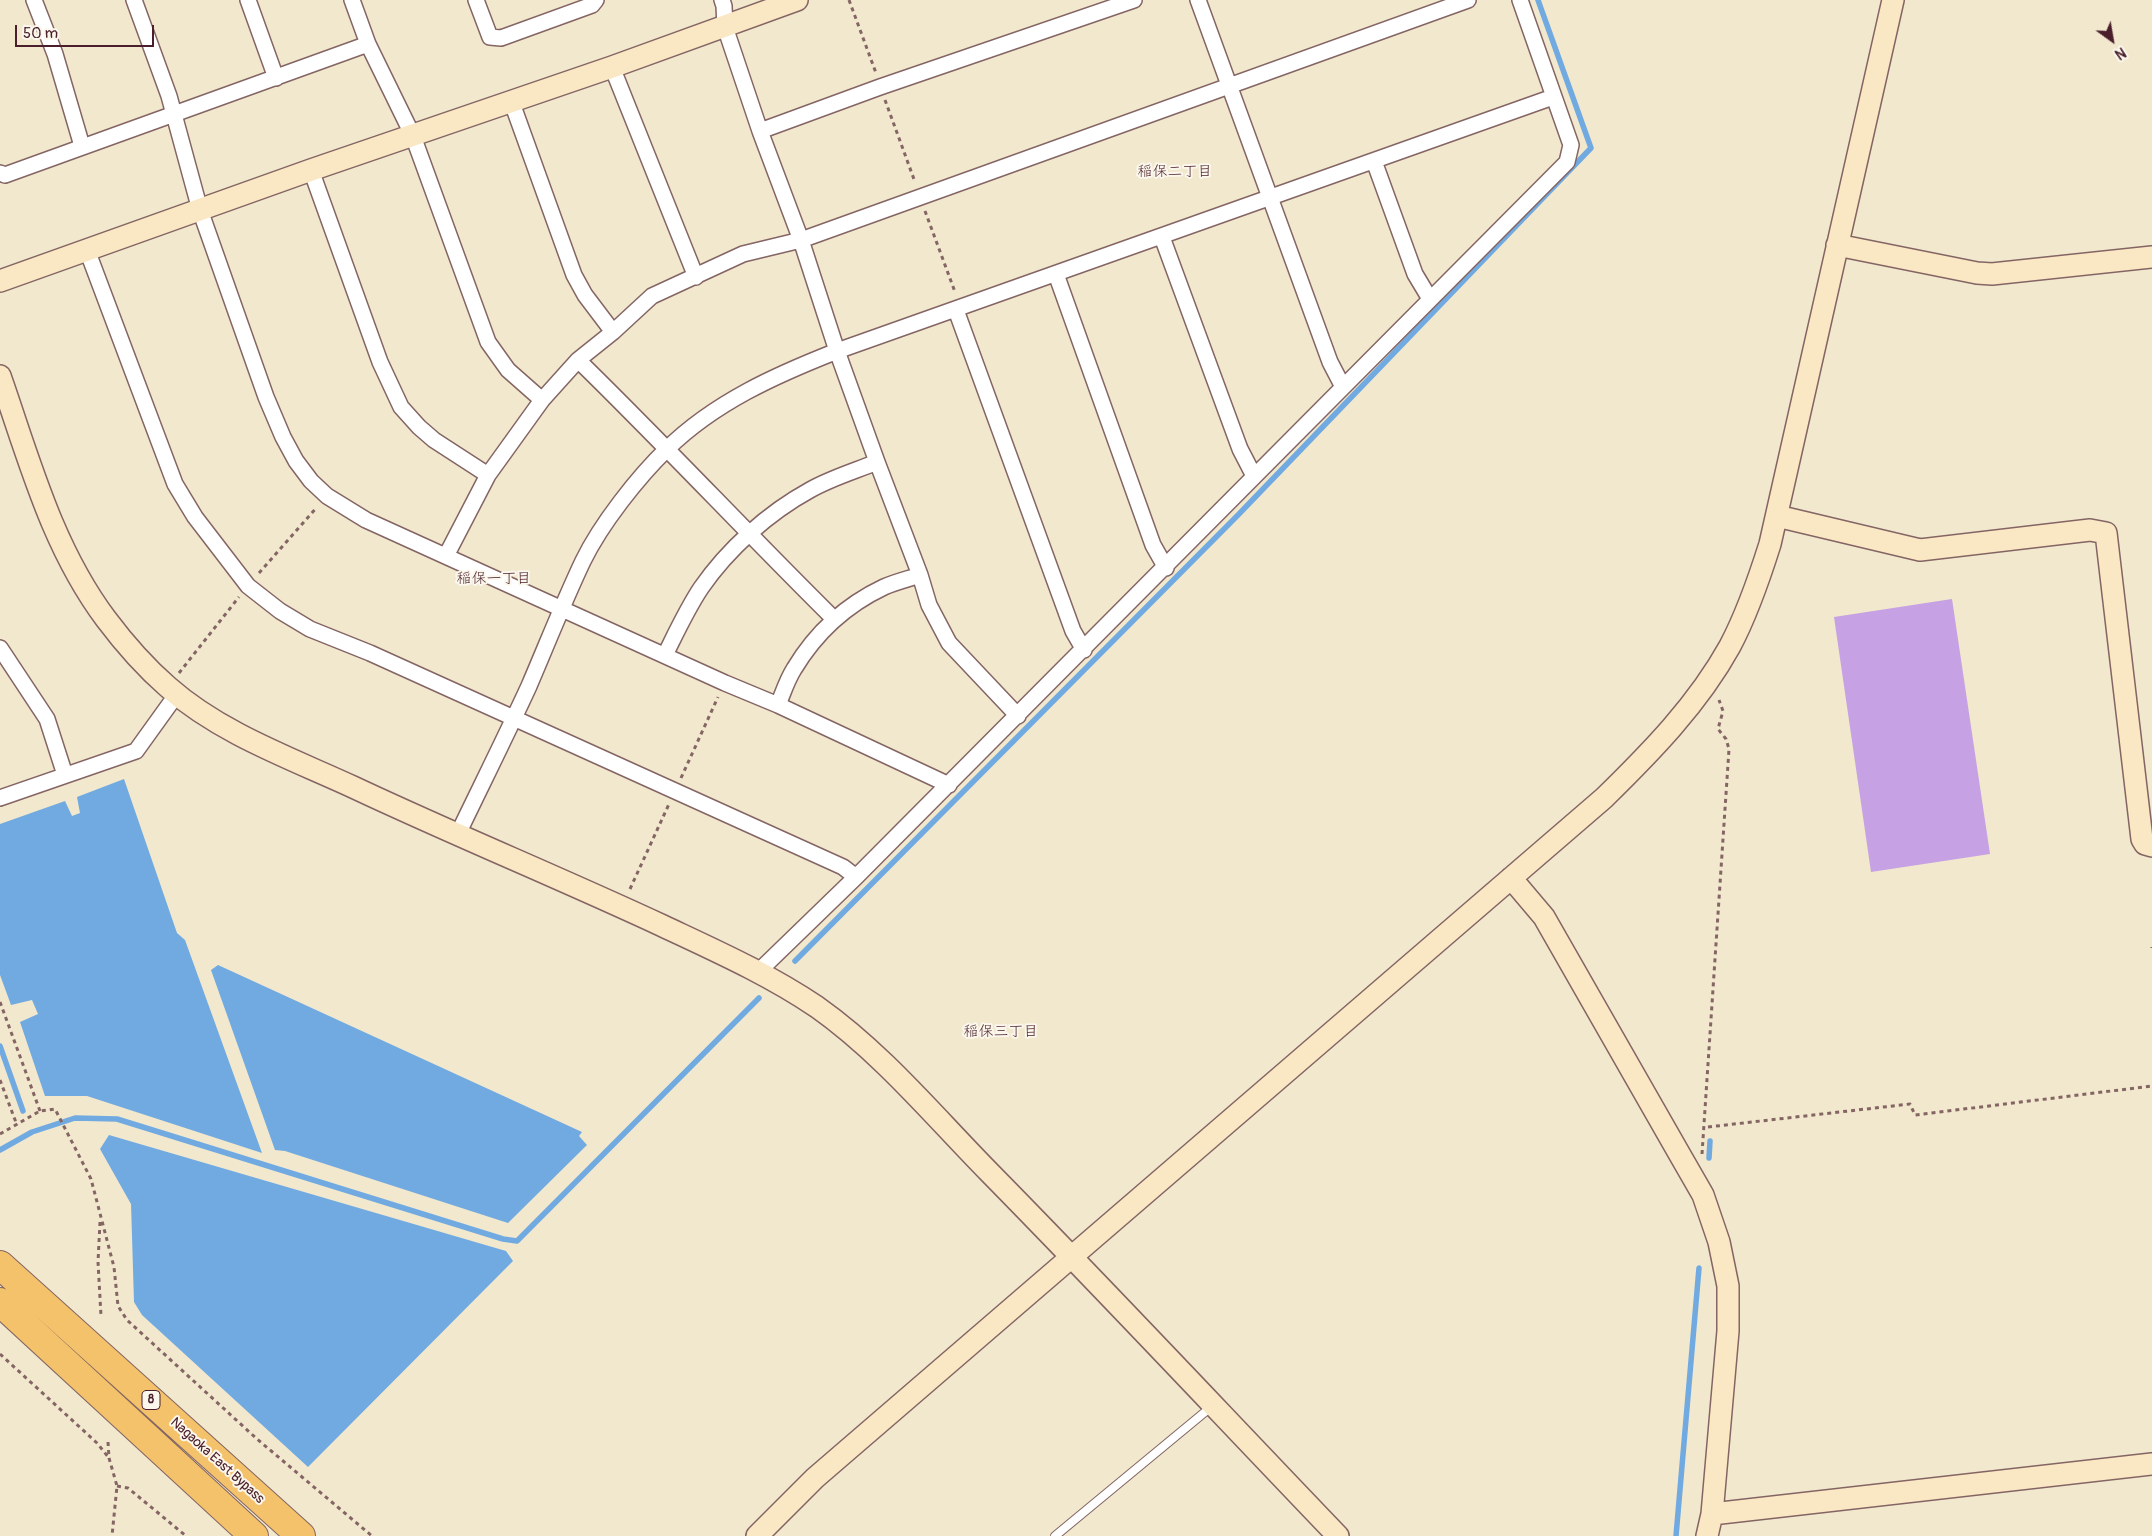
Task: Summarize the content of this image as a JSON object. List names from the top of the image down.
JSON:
{
  "streets": {
    "highway": ["8", "Nagaoka East Bypass"]
  },
  "districts": ["稲保二丁目", "稲保一丁目", "稲保三丁目"],
  "scale_bar": "50 m",
  "north": "bottom right"
}
